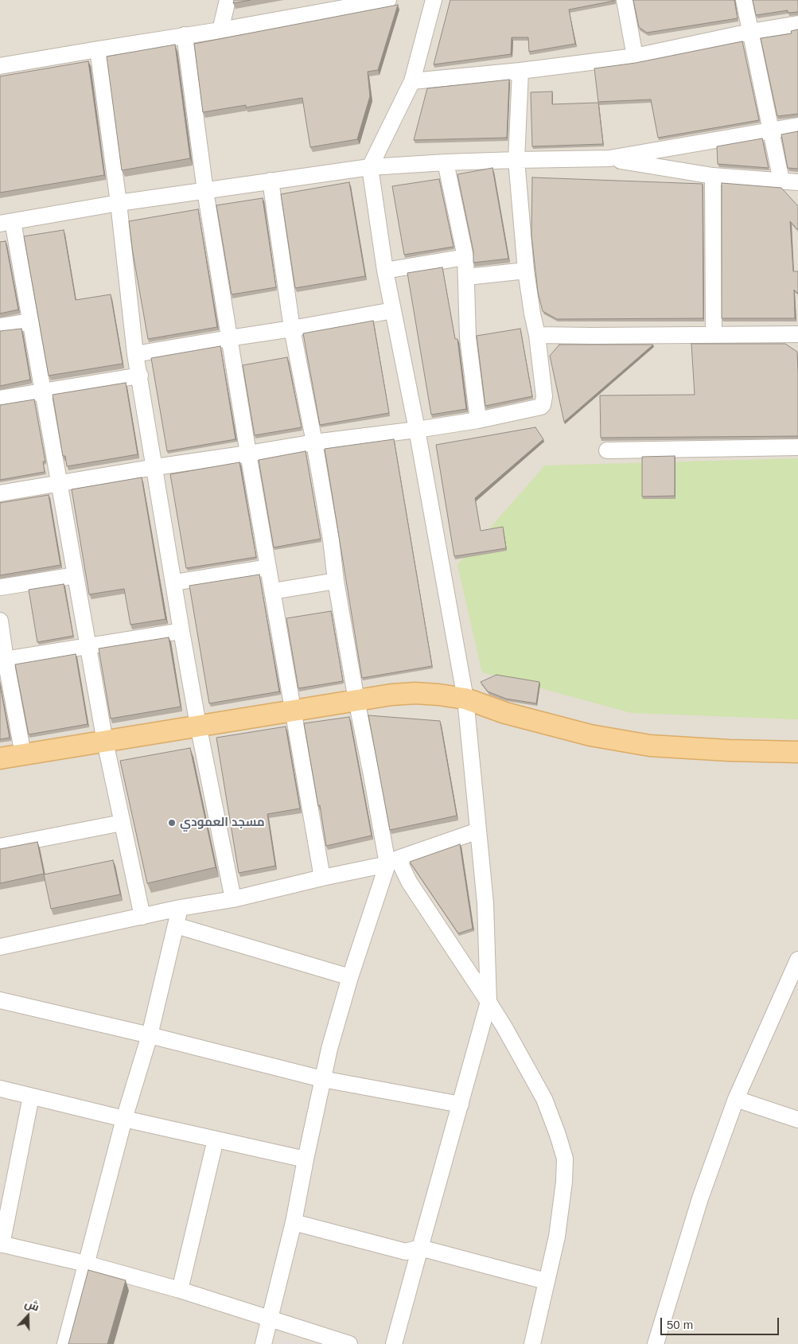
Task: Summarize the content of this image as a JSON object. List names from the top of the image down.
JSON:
{
  "places": ["مسجد العمودي"],
  "scale_bar": "50 m",
  "north": "top"
}
